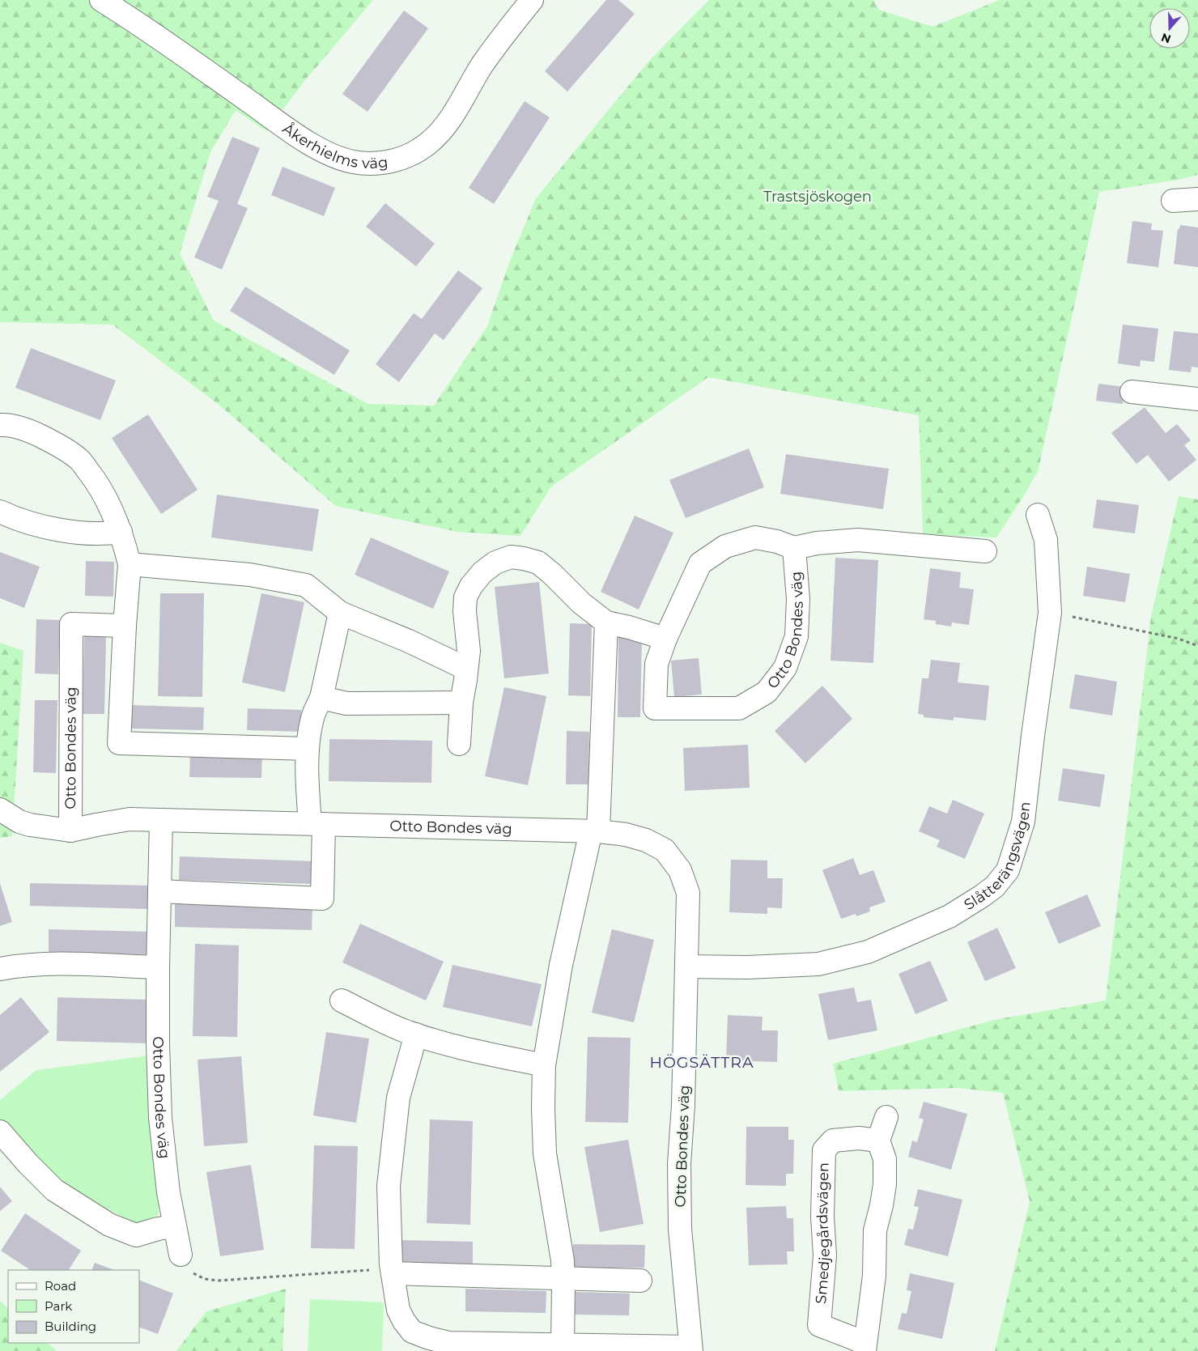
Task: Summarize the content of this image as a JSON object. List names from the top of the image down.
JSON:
{
  "streets": {
    "street": [
      "Åkerhielms väg",
      "Otto Bondes väg",
      "Slåtterängsvägen",
      "Smedjegårdsvägen"
    ]
  },
  "crossings": [
    ["Otto Bondes väg", "Slåtterängsvägen"]
  ],
  "districts": ["HÖGSÄTTRA"],
  "parks": ["Trastsjöskogen"],
  "legend": ["Road", "Park", "Building"],
  "north": "bottom"
}
